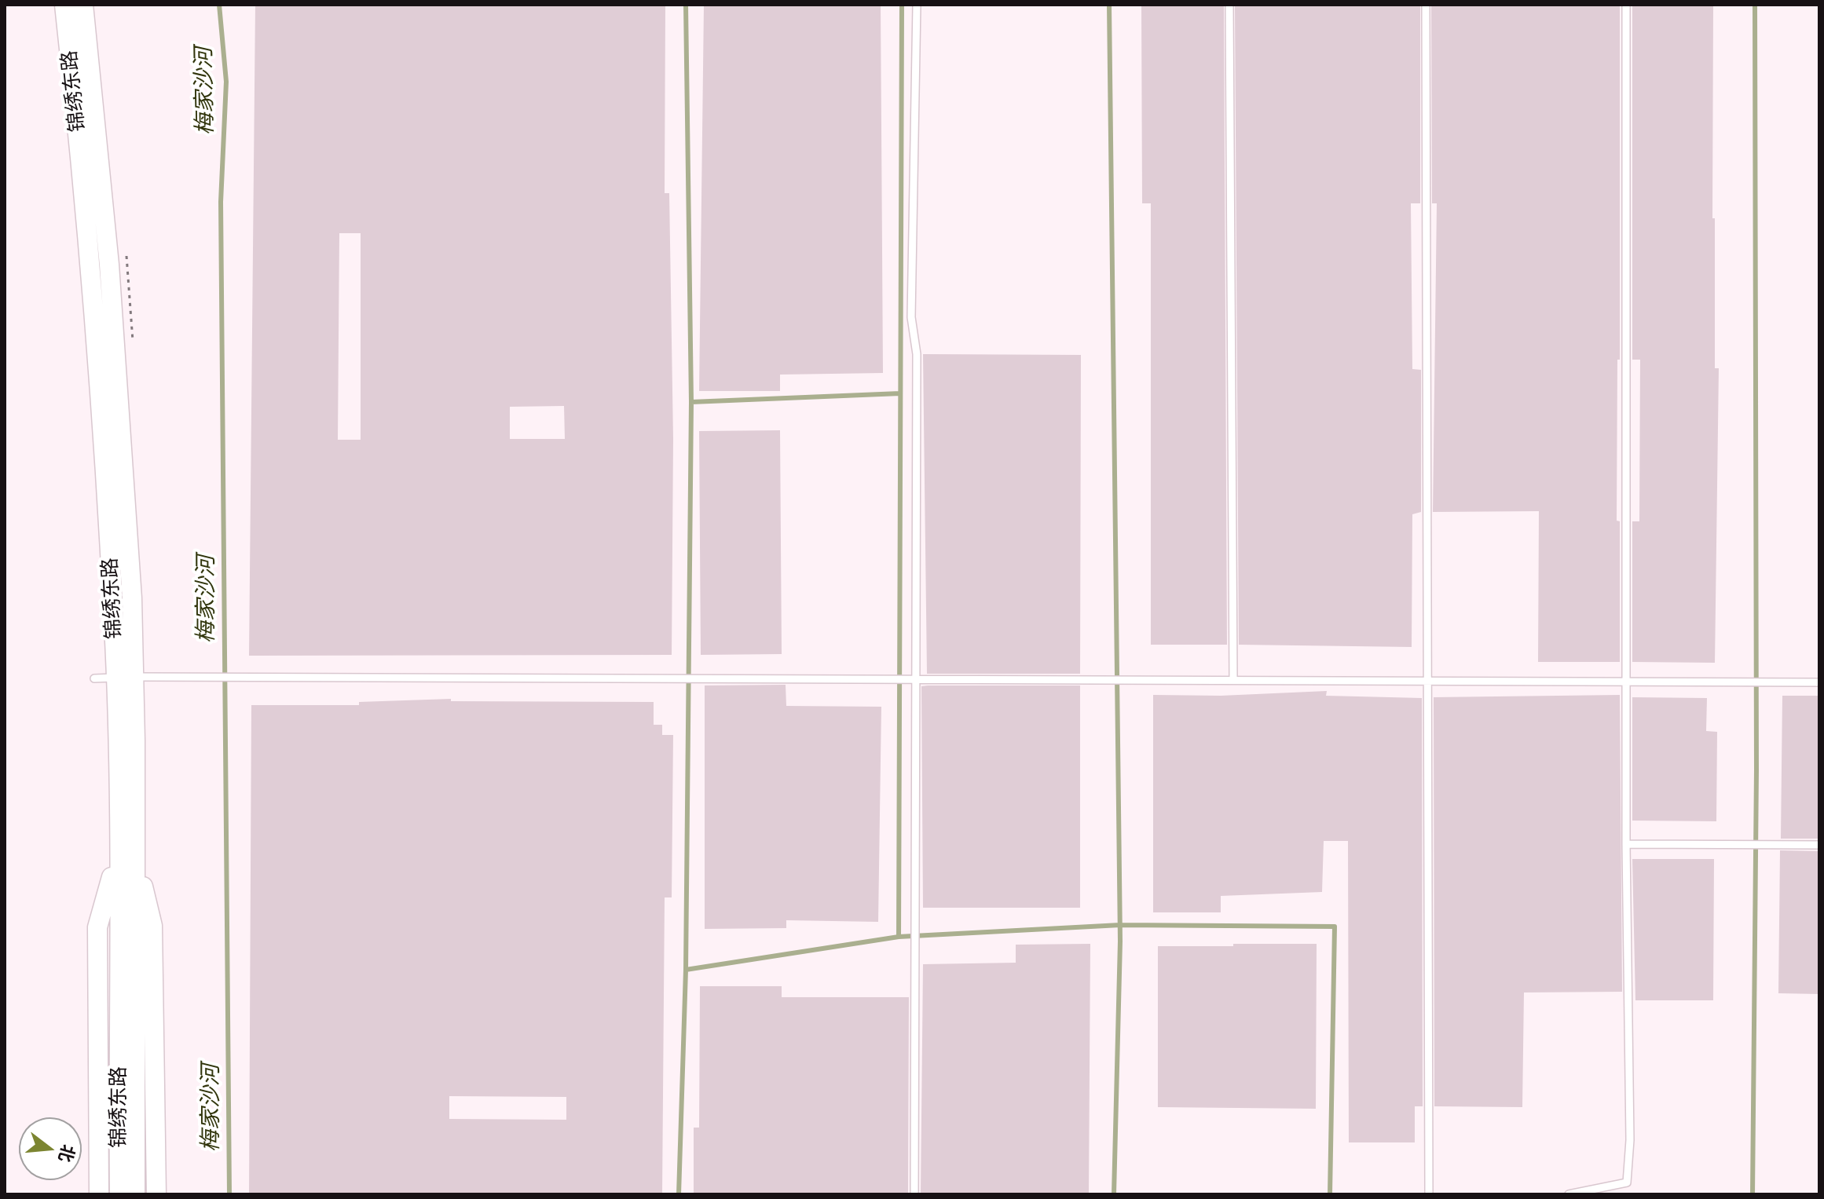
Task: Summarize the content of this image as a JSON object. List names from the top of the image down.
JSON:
{
  "streets": {
    "main road": ["锦绣东路"]
  },
  "water": ["梅家沙河"],
  "north": "right"
}
